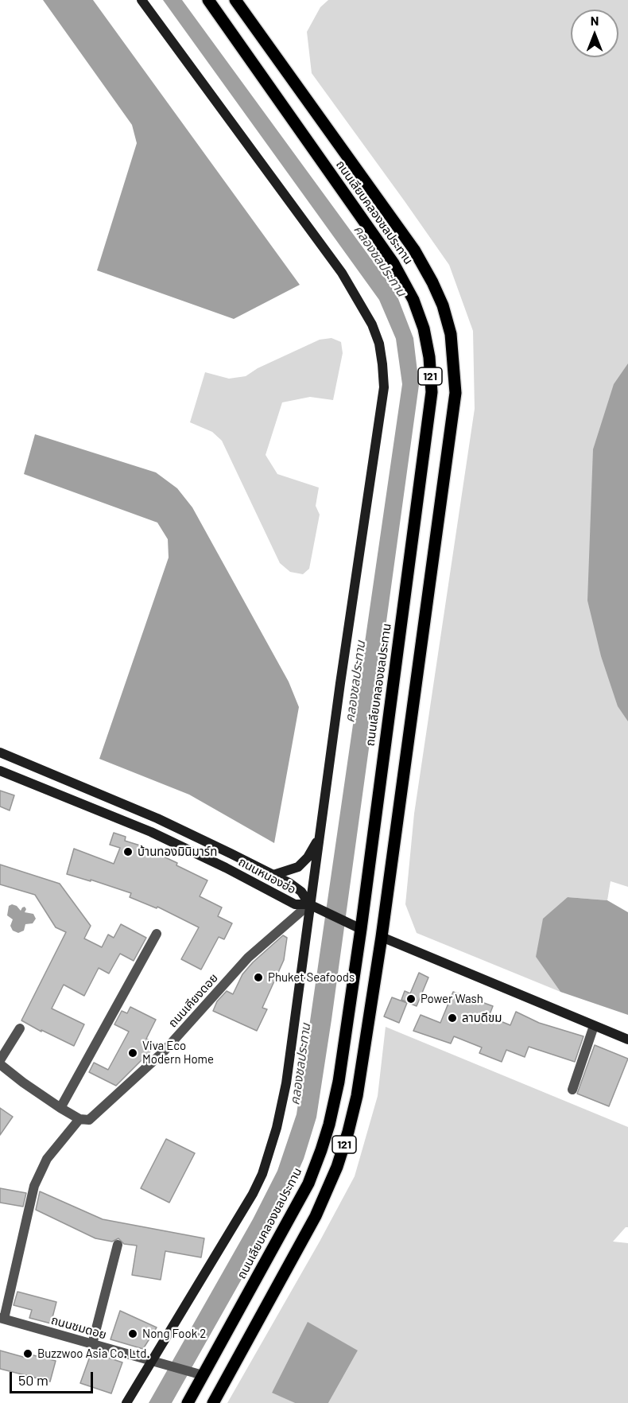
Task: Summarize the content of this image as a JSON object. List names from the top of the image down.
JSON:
{
  "streets": {
    "main road": ["ถนนเลียบคลองชลประทาน", "121", "ถนนหนองฮ่อ"],
    "street": ["ถนนเคียงดอย", "ถนนชมดอย"]
  },
  "crossings": [
    ["ถนนเลียบคลองชลประทาน", "ถนนชมดอย"],
    ["ถนนหนองฮ่อ", "ถนนเคียงดอย"]
  ],
  "water": ["คลองชลประทาน"],
  "places": [
    "บ้านทองมินิมาร์ท",
    "Phuket Seafoods",
    "Power Wash",
    "ลาบดีขม",
    "Viva Eco Modern Home",
    "Nong Fook 2",
    "Buzzwoo Asia Co. Ltd."
  ],
  "scale_bar": "50 m",
  "north": "top"
}
